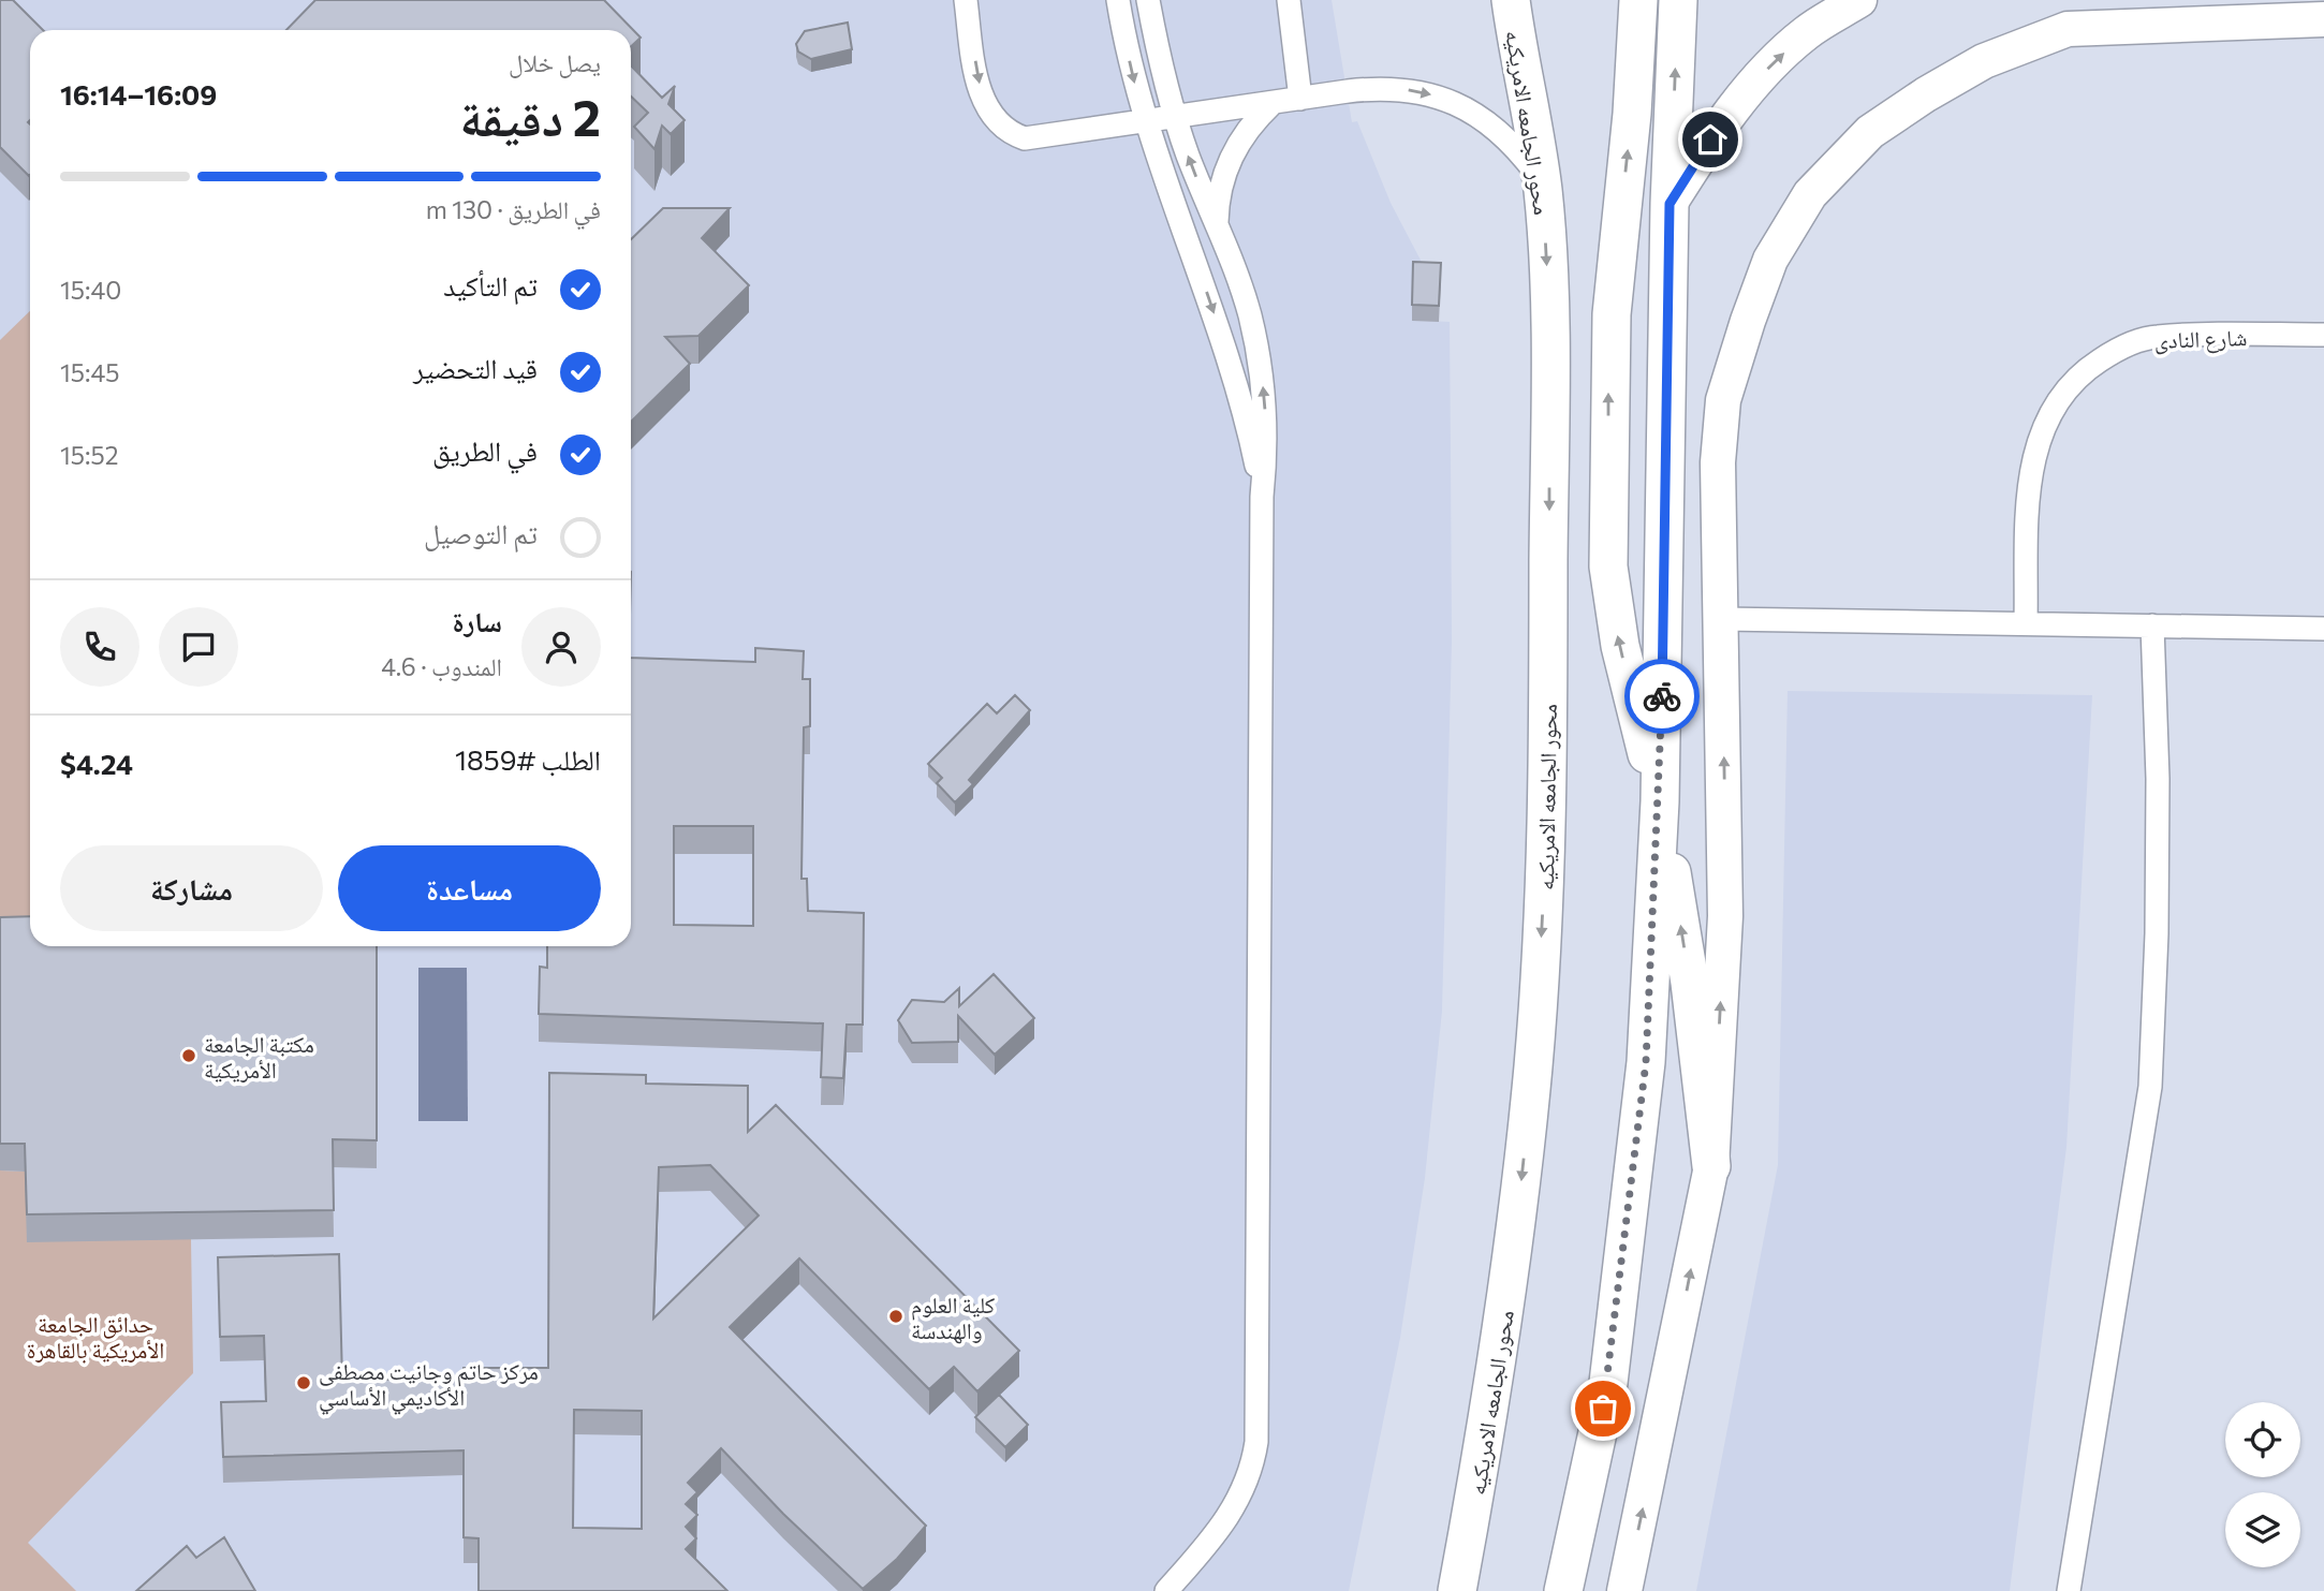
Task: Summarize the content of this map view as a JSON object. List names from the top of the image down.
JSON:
{
  "streets": {
    "main road": ["محور الجامعه الامريكيه"],
    "street": ["شارع النادى"]
  },
  "parks": ["حدائق الجامعة الأمريكية بالقاهرة"],
  "places": ["مكتبة الجامعة الأمريكية", "كلية العلوم والهندسة", "مركز حاتم وجانيت مصطفى الأكاديمي الأساسي"],
  "page": {
    "heading": ["2 دقيقة", "يصل خلال", "16:09–16:14"],
    "panel": [
      "سارة",
      "المندوب · 4.6",
      "الطلب #1859",
      "$4.24"
    ],
    "bar": "في الطريق · 130 m",
    "list": [
      ["تم التأكيد", "15:40"],
      ["قيد التحضير", "15:45"],
      ["في الطريق", "15:52"],
      "تم التوصيل"
    ],
    "buttons": ["مساعدة", "مشاركة"]
  }
}
